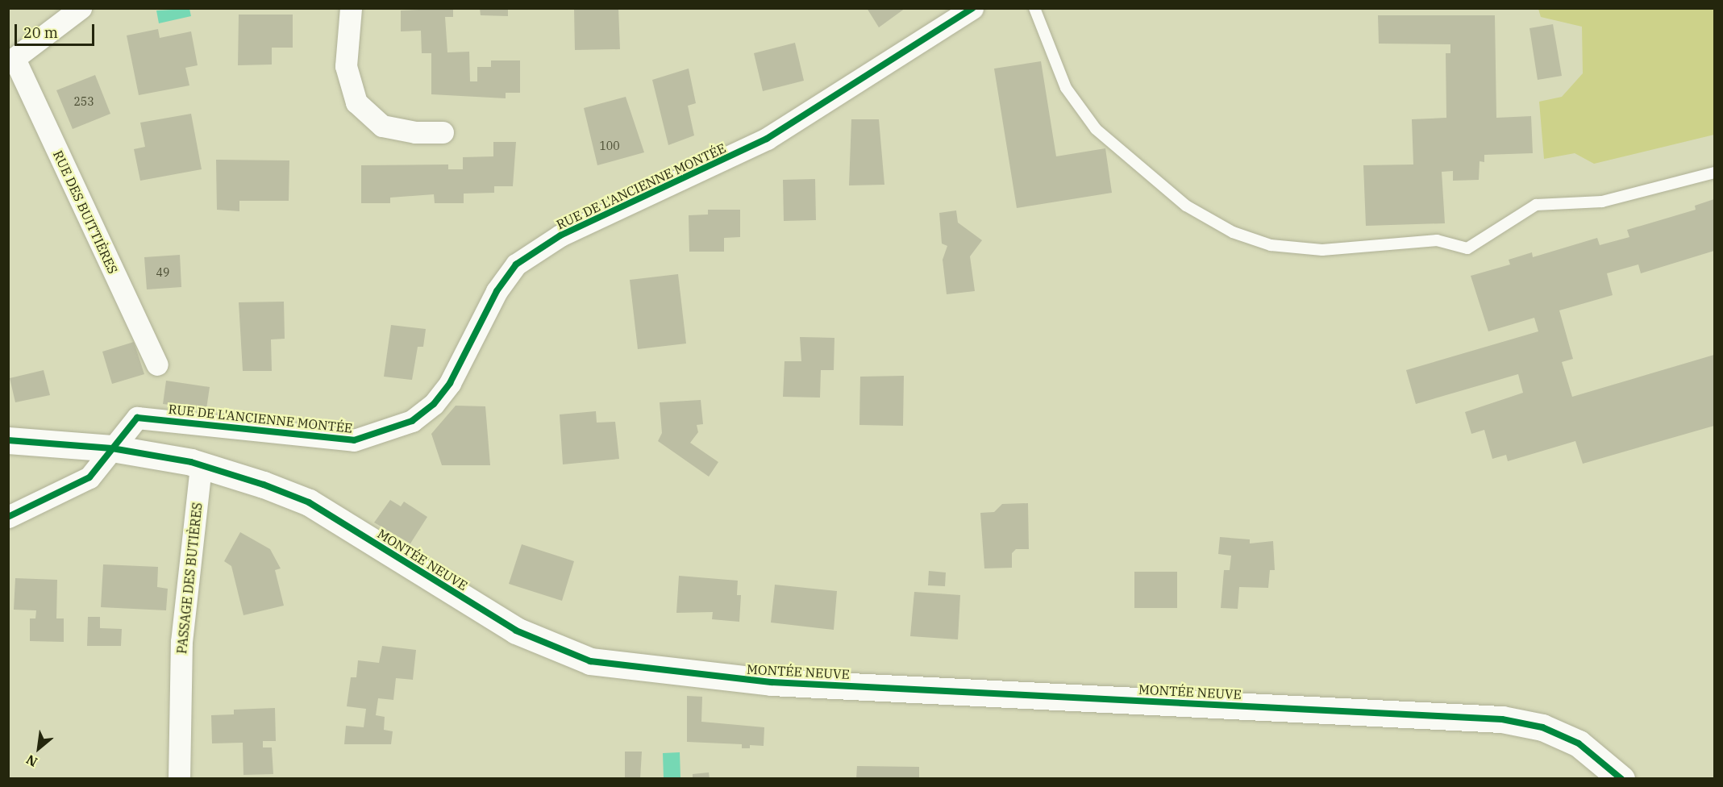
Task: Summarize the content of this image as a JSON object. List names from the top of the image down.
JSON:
{
  "streets": {
    "street": [
      "RUE DE L'ANCIENNE MONTÉE",
      "RUE DES BUITTIÈRES",
      "MONTÉE NEUVE",
      "PASSAGE DES BUTIÈRES"
    ]
  },
  "crossings": [
    ["RUE DE L'ANCIENNE MONTÉE", "MONTÉE NEUVE"],
    ["MONTÉE NEUVE", "PASSAGE DES BUTIÈRES"]
  ],
  "house_numbers": ["253", "100", "49"],
  "scale_bar": "20 m",
  "north": "bottom left"
}
